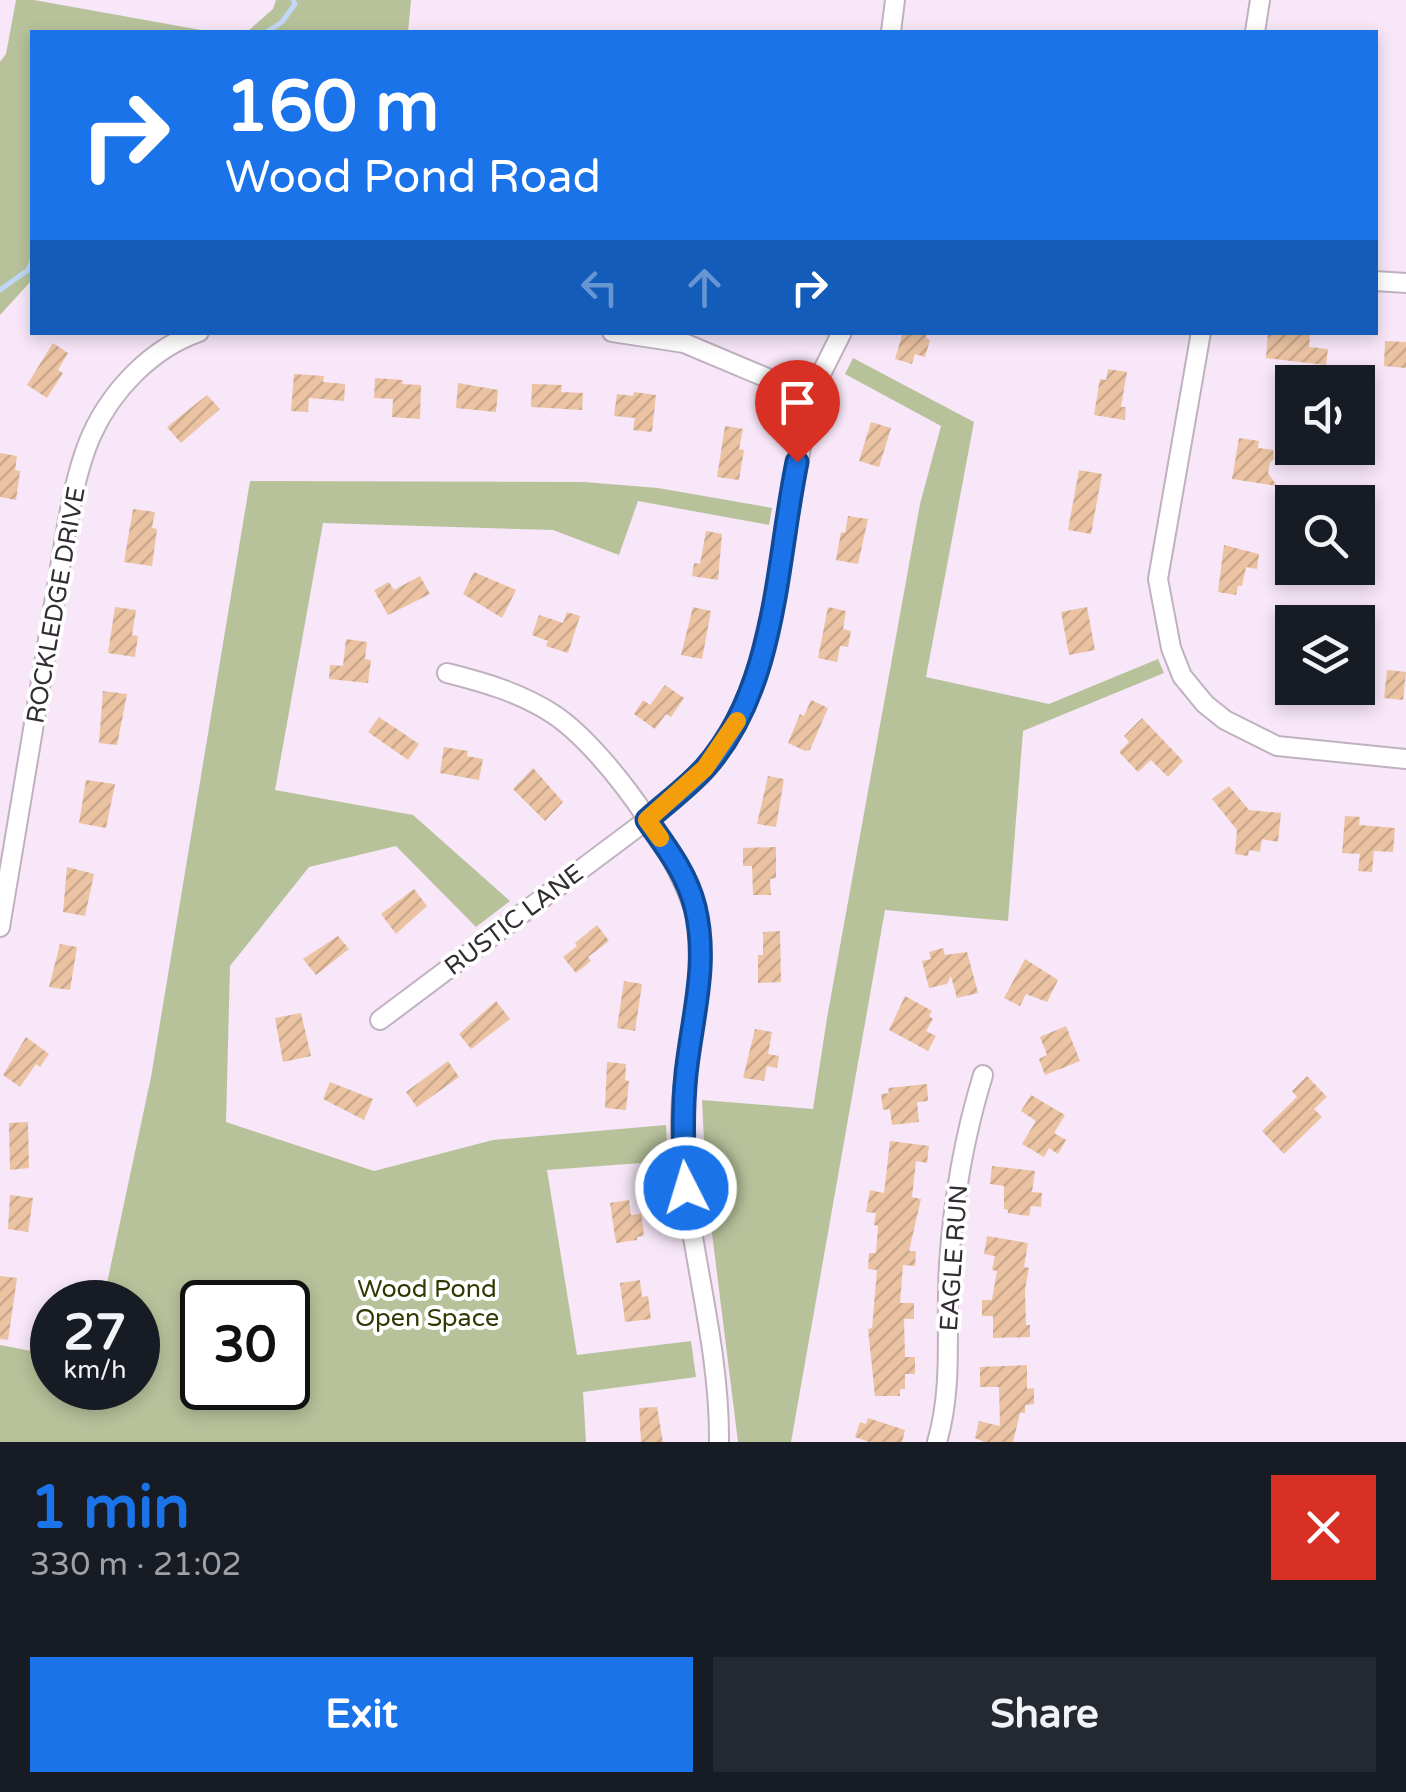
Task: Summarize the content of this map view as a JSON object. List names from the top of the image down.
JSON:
{
  "streets": {
    "street": ["ROCKLEDGE DRIVE", "RUSTIC LANE", "EAGLE RUN"]
  },
  "parks": ["Wood Pond Open Space"],
  "page": {
    "turn": ["160 m", "Wood Pond Road"],
    "speed": "27 km/h",
    "limit": "30",
    "heading": ["1 min", "330 m · 21:02"],
    "buttons": ["Exit", "Share"]
  }
}
